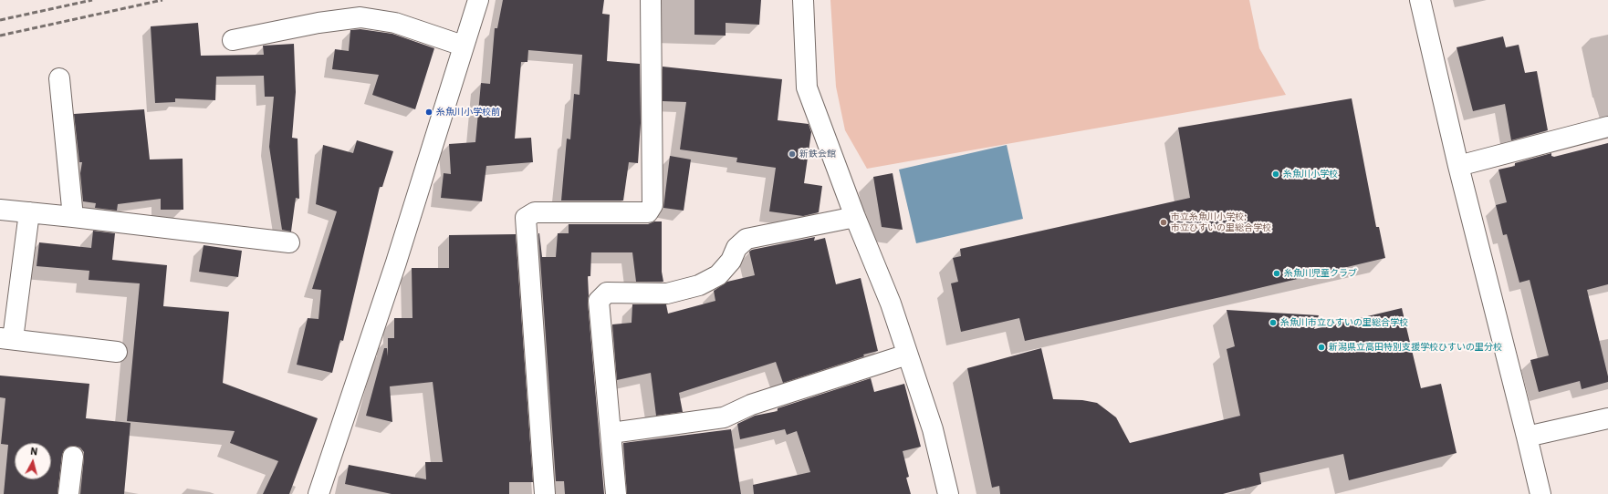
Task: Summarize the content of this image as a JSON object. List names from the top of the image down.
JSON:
{
  "places": [
    "糸魚川小学校前",
    "新鉄会館",
    "糸魚川小学校",
    "市立糸魚川小学校; 市立ひすいの里総合学校",
    "糸魚川児童クラブ",
    "糸魚川市立ひすいの里総合学校",
    "新潟県立高田特別支援学校ひすいの里分校"
  ],
  "north": "top"
}
